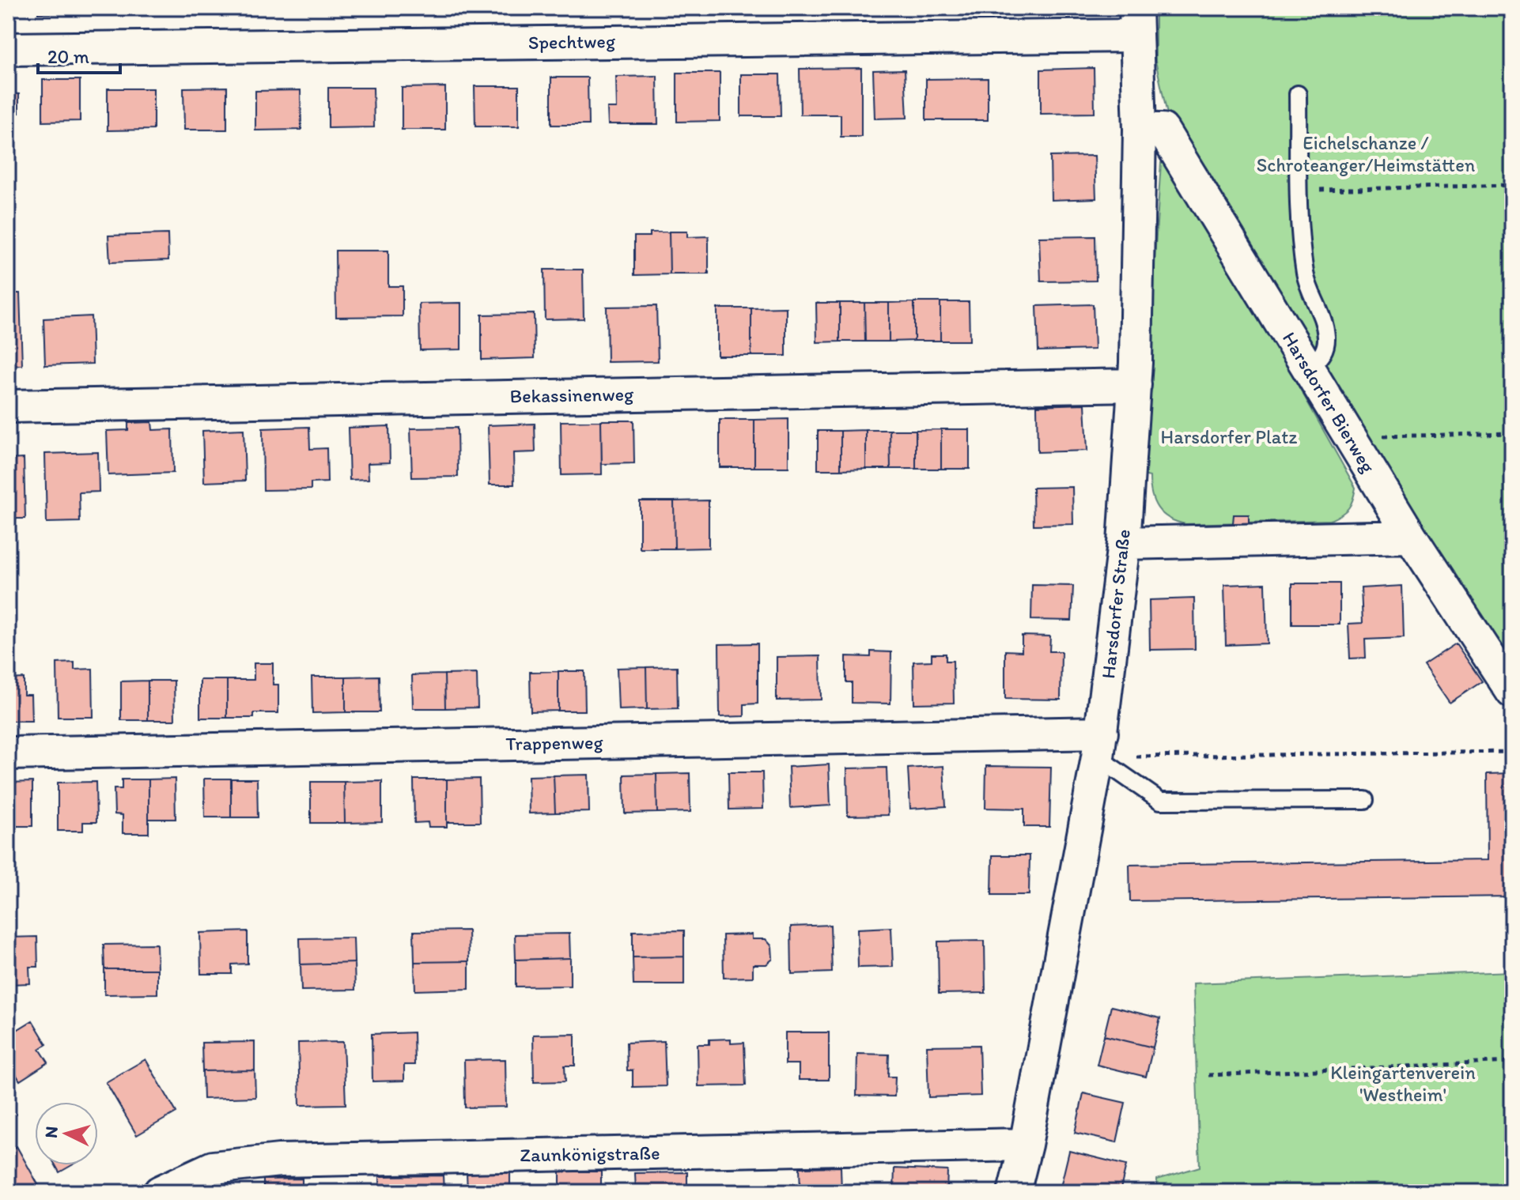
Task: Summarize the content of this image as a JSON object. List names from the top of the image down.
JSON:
{
  "streets": {
    "street": [
      "Spechtweg",
      "Bekassinenweg",
      "Harsdorfer Bierweg",
      "Harsdorfer Straße",
      "Trappenweg",
      "Zaunkönigstraße"
    ]
  },
  "crossings": [
    ["Spechtweg", "Harsdorfer Straße"],
    ["Bekassinenweg", "Harsdorfer Straße"],
    ["Harsdorfer Bierweg", "Harsdorfer Straße"],
    ["Harsdorfer Straße", "Trappenweg"],
    ["Harsdorfer Straße", "Zaunkönigstraße"]
  ],
  "parks": ["Eichelschanze / Schroteanger/Heimstätten", "Harsdorfer Platz", "Kleingartenverein 'Westheim'"],
  "scale_bar": "20 m",
  "north": "left"
}
